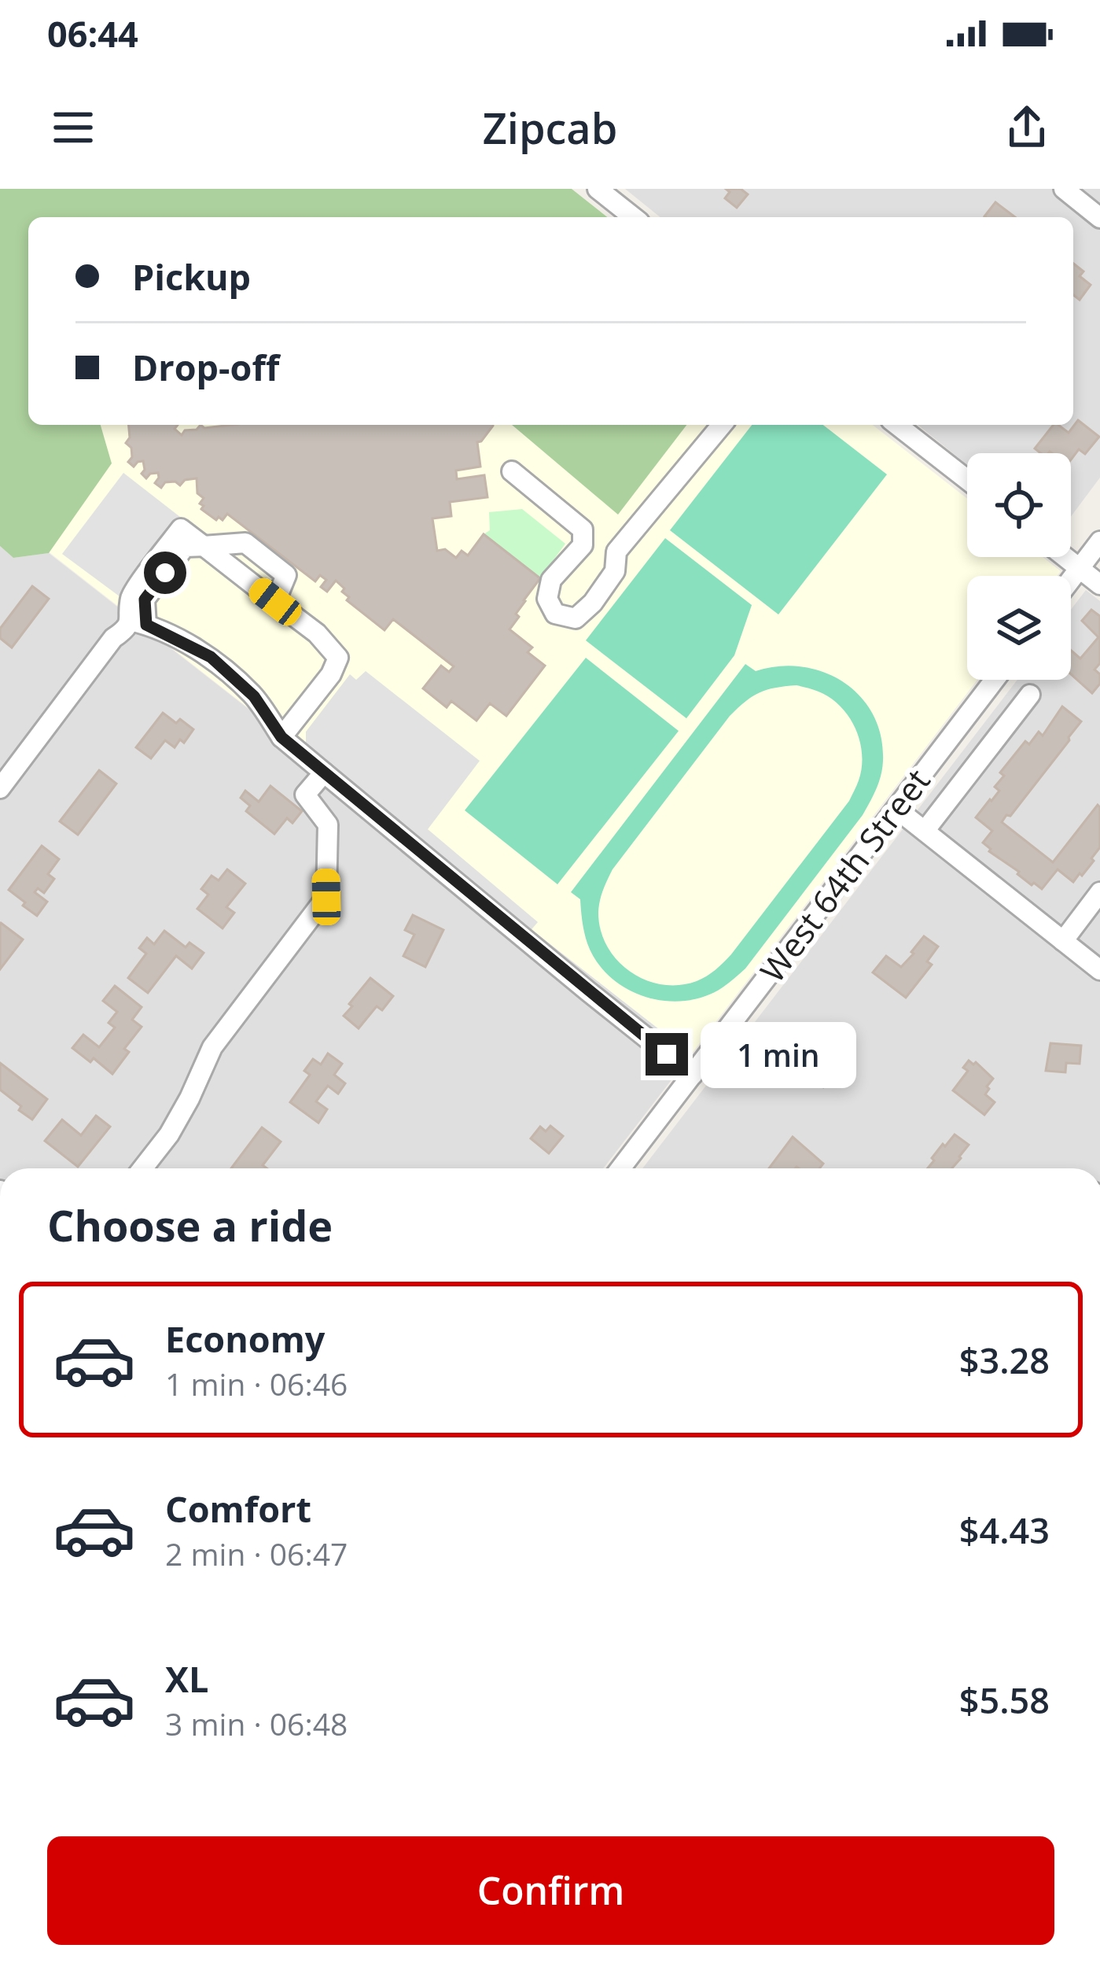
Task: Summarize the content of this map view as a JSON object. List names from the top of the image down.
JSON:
{
  "streets": {
    "street": ["West 64th Street"]
  },
  "page": {
    "status": "06:44",
    "header": "Zipcab",
    "banner": ["Pickup", "Drop-off"],
    "bubble": "1 min",
    "heading": "Choose a ride",
    "list": [
      {
        "name": "Economy",
        "note": "1 min · 06:46",
        "value": "$3.28"
      },
      {
        "name": "Comfort",
        "note": "2 min · 06:47",
        "value": "$4.43"
      },
      {
        "name": "XL",
        "note": "3 min · 06:48",
        "value": "$5.58"
      }
    ],
    "buttons": "Confirm"
  }
}
